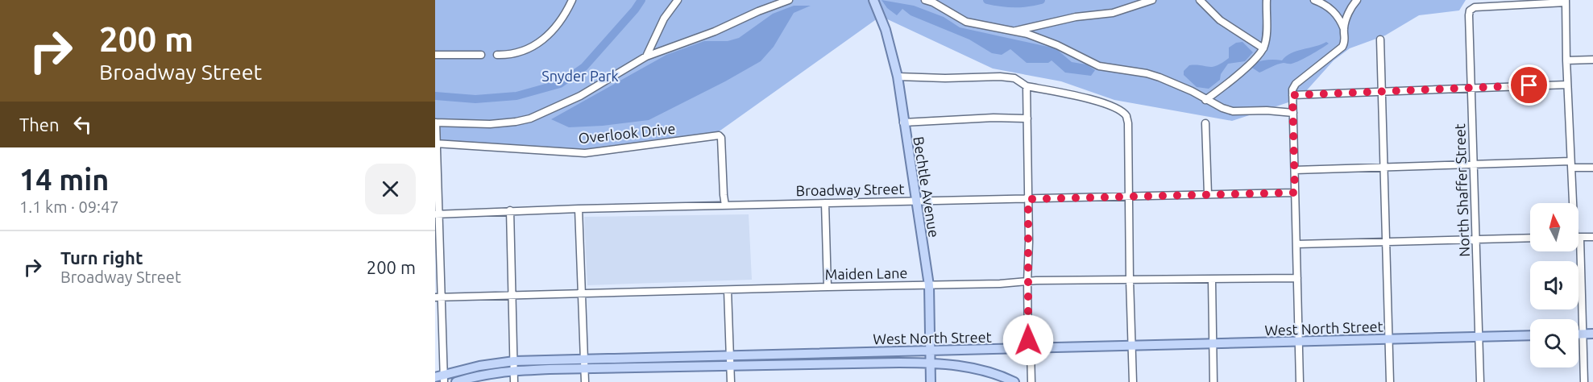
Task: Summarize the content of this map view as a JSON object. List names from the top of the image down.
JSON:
{
  "streets": {
    "main road": ["Bechtle Avenue", "West North Street"],
    "street": [
      "Overlook Drive",
      "Broadway Street",
      "North Shaffer Street",
      "Maiden Lane"
    ]
  },
  "crossings": [
    ["Overlook Drive", "Broadway Street"],
    ["Bechtle Avenue", "Broadway Street"],
    ["Bechtle Avenue", "Maiden Lane"],
    ["Bechtle Avenue", "West North Street"],
    ["North Shaffer Street", "West North Street"]
  ],
  "parks": ["Snyder Park"],
  "north": "top",
  "page": {
    "turn": ["200 m", "Broadway Street"],
    "then": "Then",
    "heading": ["14 min", "1.1 km · 09:47"],
    "list": [
      {
        "name": "Turn right",
        "note": "Broadway Street",
        "value": "200 m"
      }
    ]
  }
}
